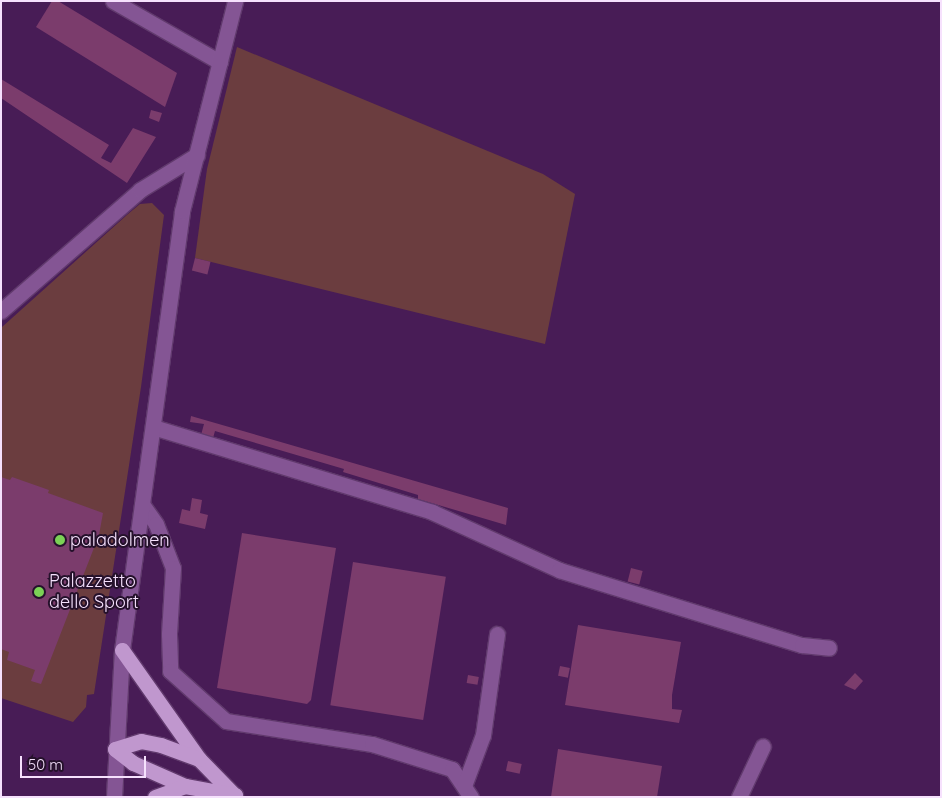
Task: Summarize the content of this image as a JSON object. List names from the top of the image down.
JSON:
{
  "places": ["paladolmen", "Palazzetto dello Sport"],
  "scale_bar": "50 m"
}
